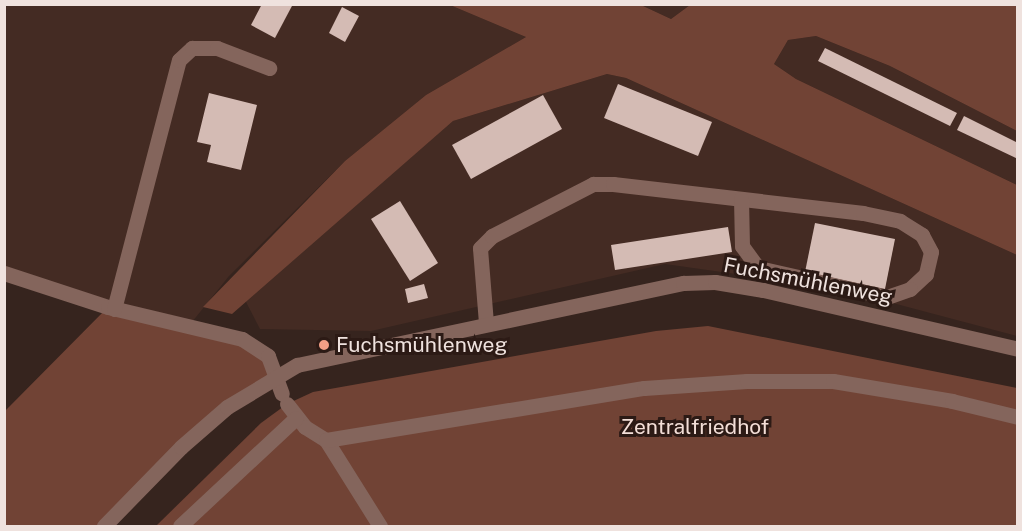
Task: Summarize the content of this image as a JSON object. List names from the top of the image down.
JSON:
{
  "streets": {
    "street": ["Fuchsmühlenweg"]
  },
  "parks": ["Zentralfriedhof"],
  "places": ["Fuchsmühlenweg"]
}
